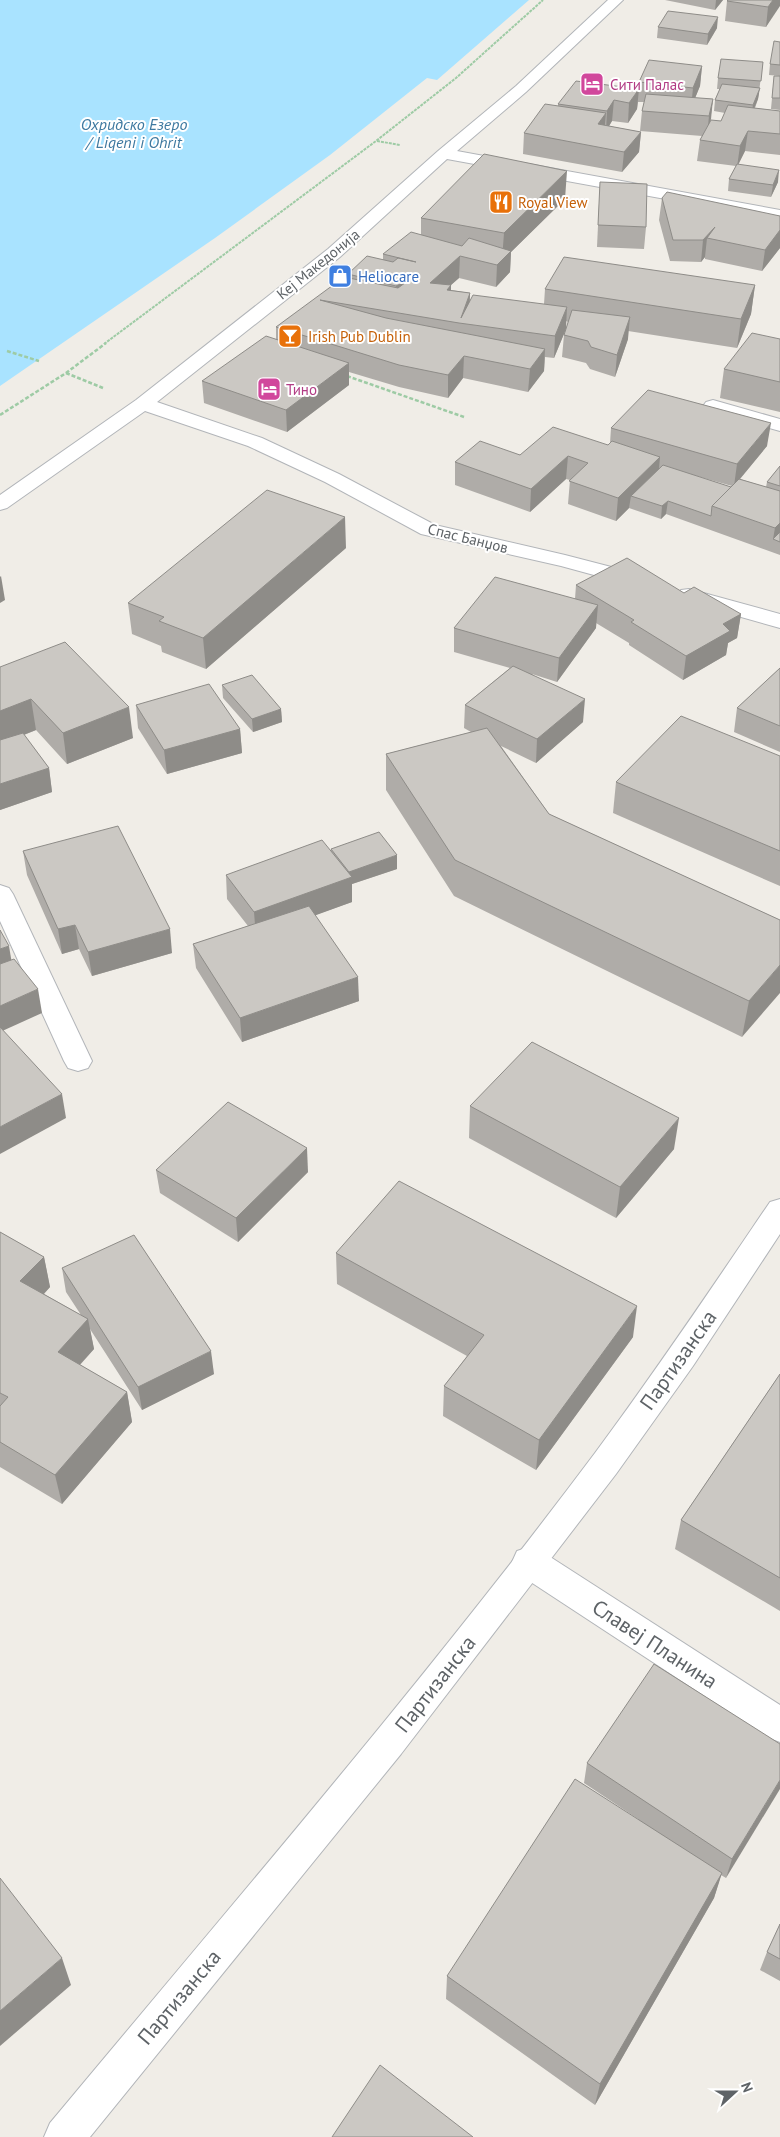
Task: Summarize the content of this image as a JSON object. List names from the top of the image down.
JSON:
{
  "streets": {
    "street": [
      "Кеј Македонија",
      "Спас Банџов",
      "Партизанска",
      "Славеј Планина"
    ]
  },
  "crossings": [
    ["Кеј Македонија", "Спас Банџов"],
    ["Партизанска", "Славеј Планина"]
  ],
  "water": ["Охридско Езеро / Liqeni i Ohrit"],
  "places": {
    "hotel": ["Сити Палас", "Тино"],
    "restaurant": ["Royal View"],
    "shop": ["Heliocare"],
    "bar": ["Irish Pub Dublin"]
  },
  "north": "right"
}
